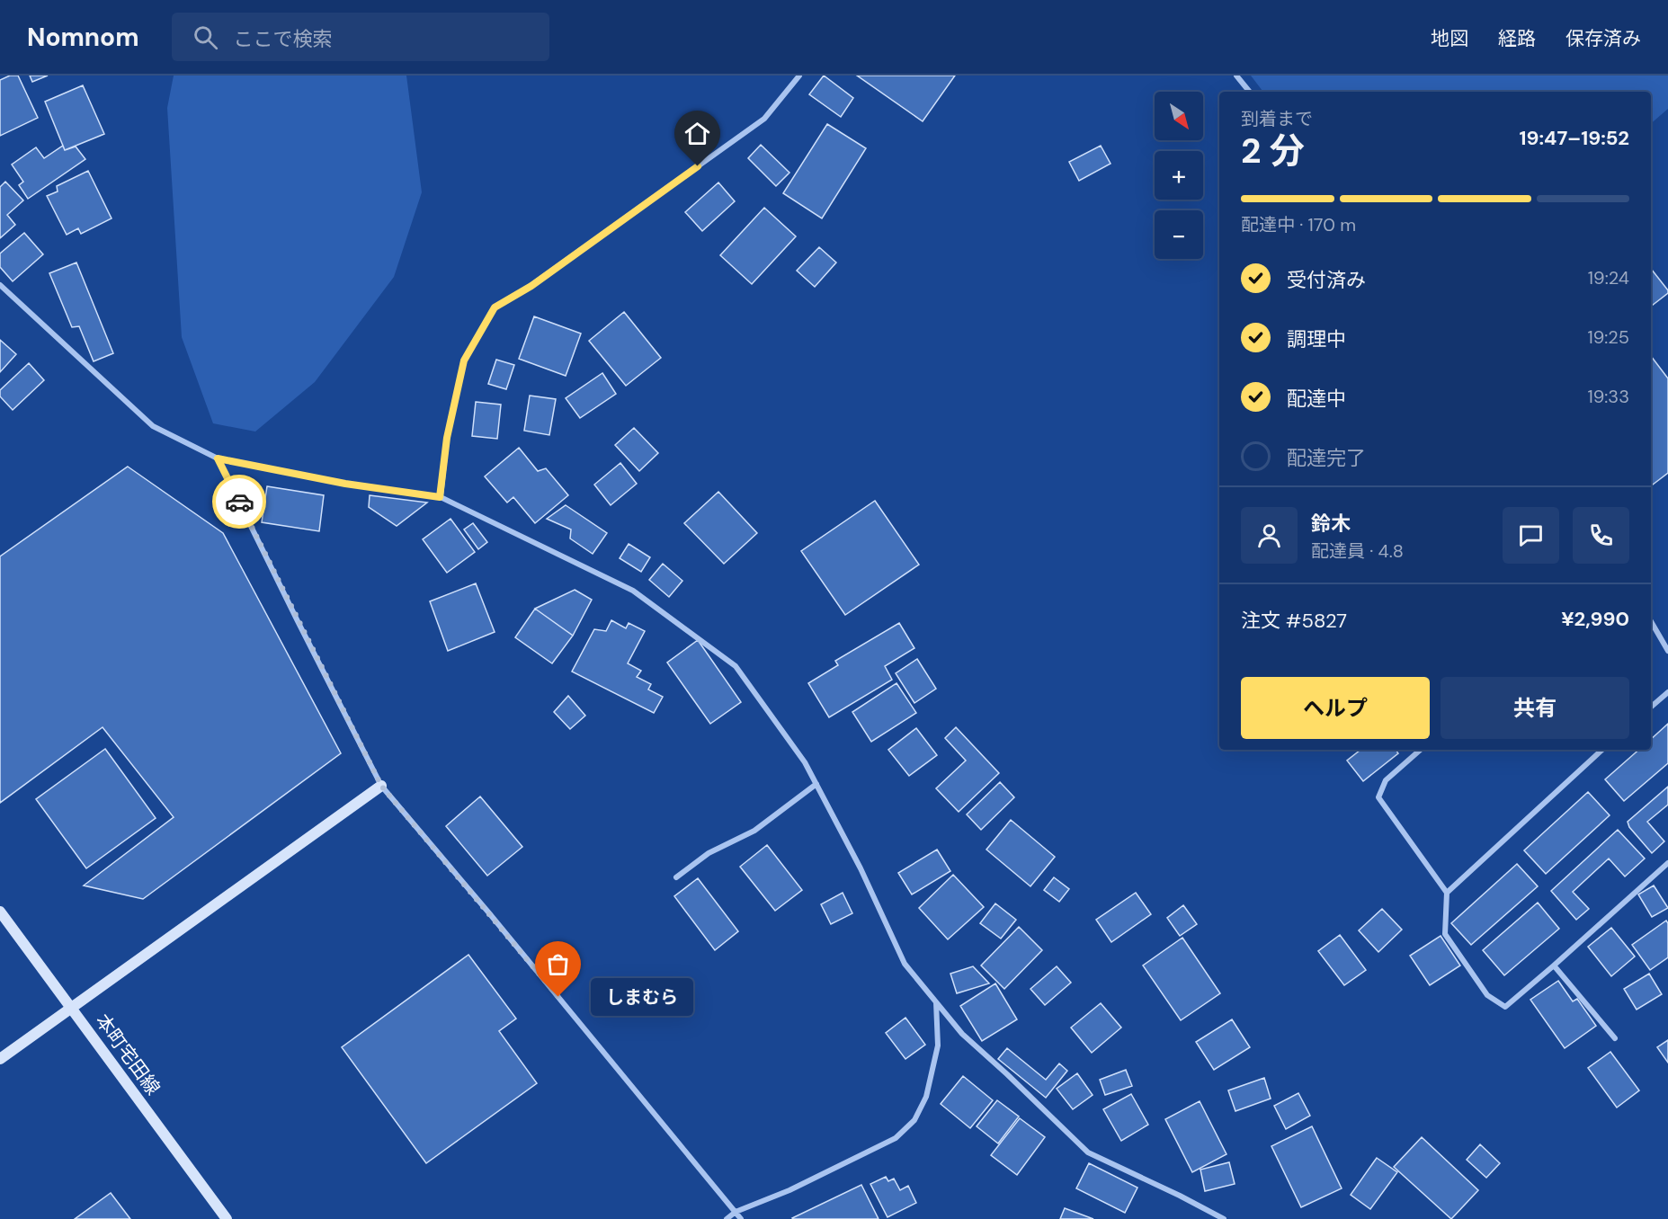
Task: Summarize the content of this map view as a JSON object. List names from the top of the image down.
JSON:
{
  "streets": {
    "street": ["本町宅田線"]
  },
  "places": ["しまむら"],
  "north": "bottom right",
  "page": {
    "header": "Nomnom",
    "search": "ここで検索",
    "nav": ["地図", "経路", "保存済み"],
    "map_buttons": ["+", "−"],
    "heading": ["2 分", "到着まで", "19:47–19:52"],
    "panel": [
      "鈴木",
      "配達員 · 4.8",
      "注文 #5827",
      "¥2,990"
    ],
    "bar": "配達中 · 170 m",
    "list": [
      ["受付済み", "19:24"],
      ["調理中", "19:25"],
      ["配達中", "19:33"],
      "配達完了"
    ],
    "buttons": ["ヘルプ", "共有"],
    "bubble": "しまむら"
  }
}
